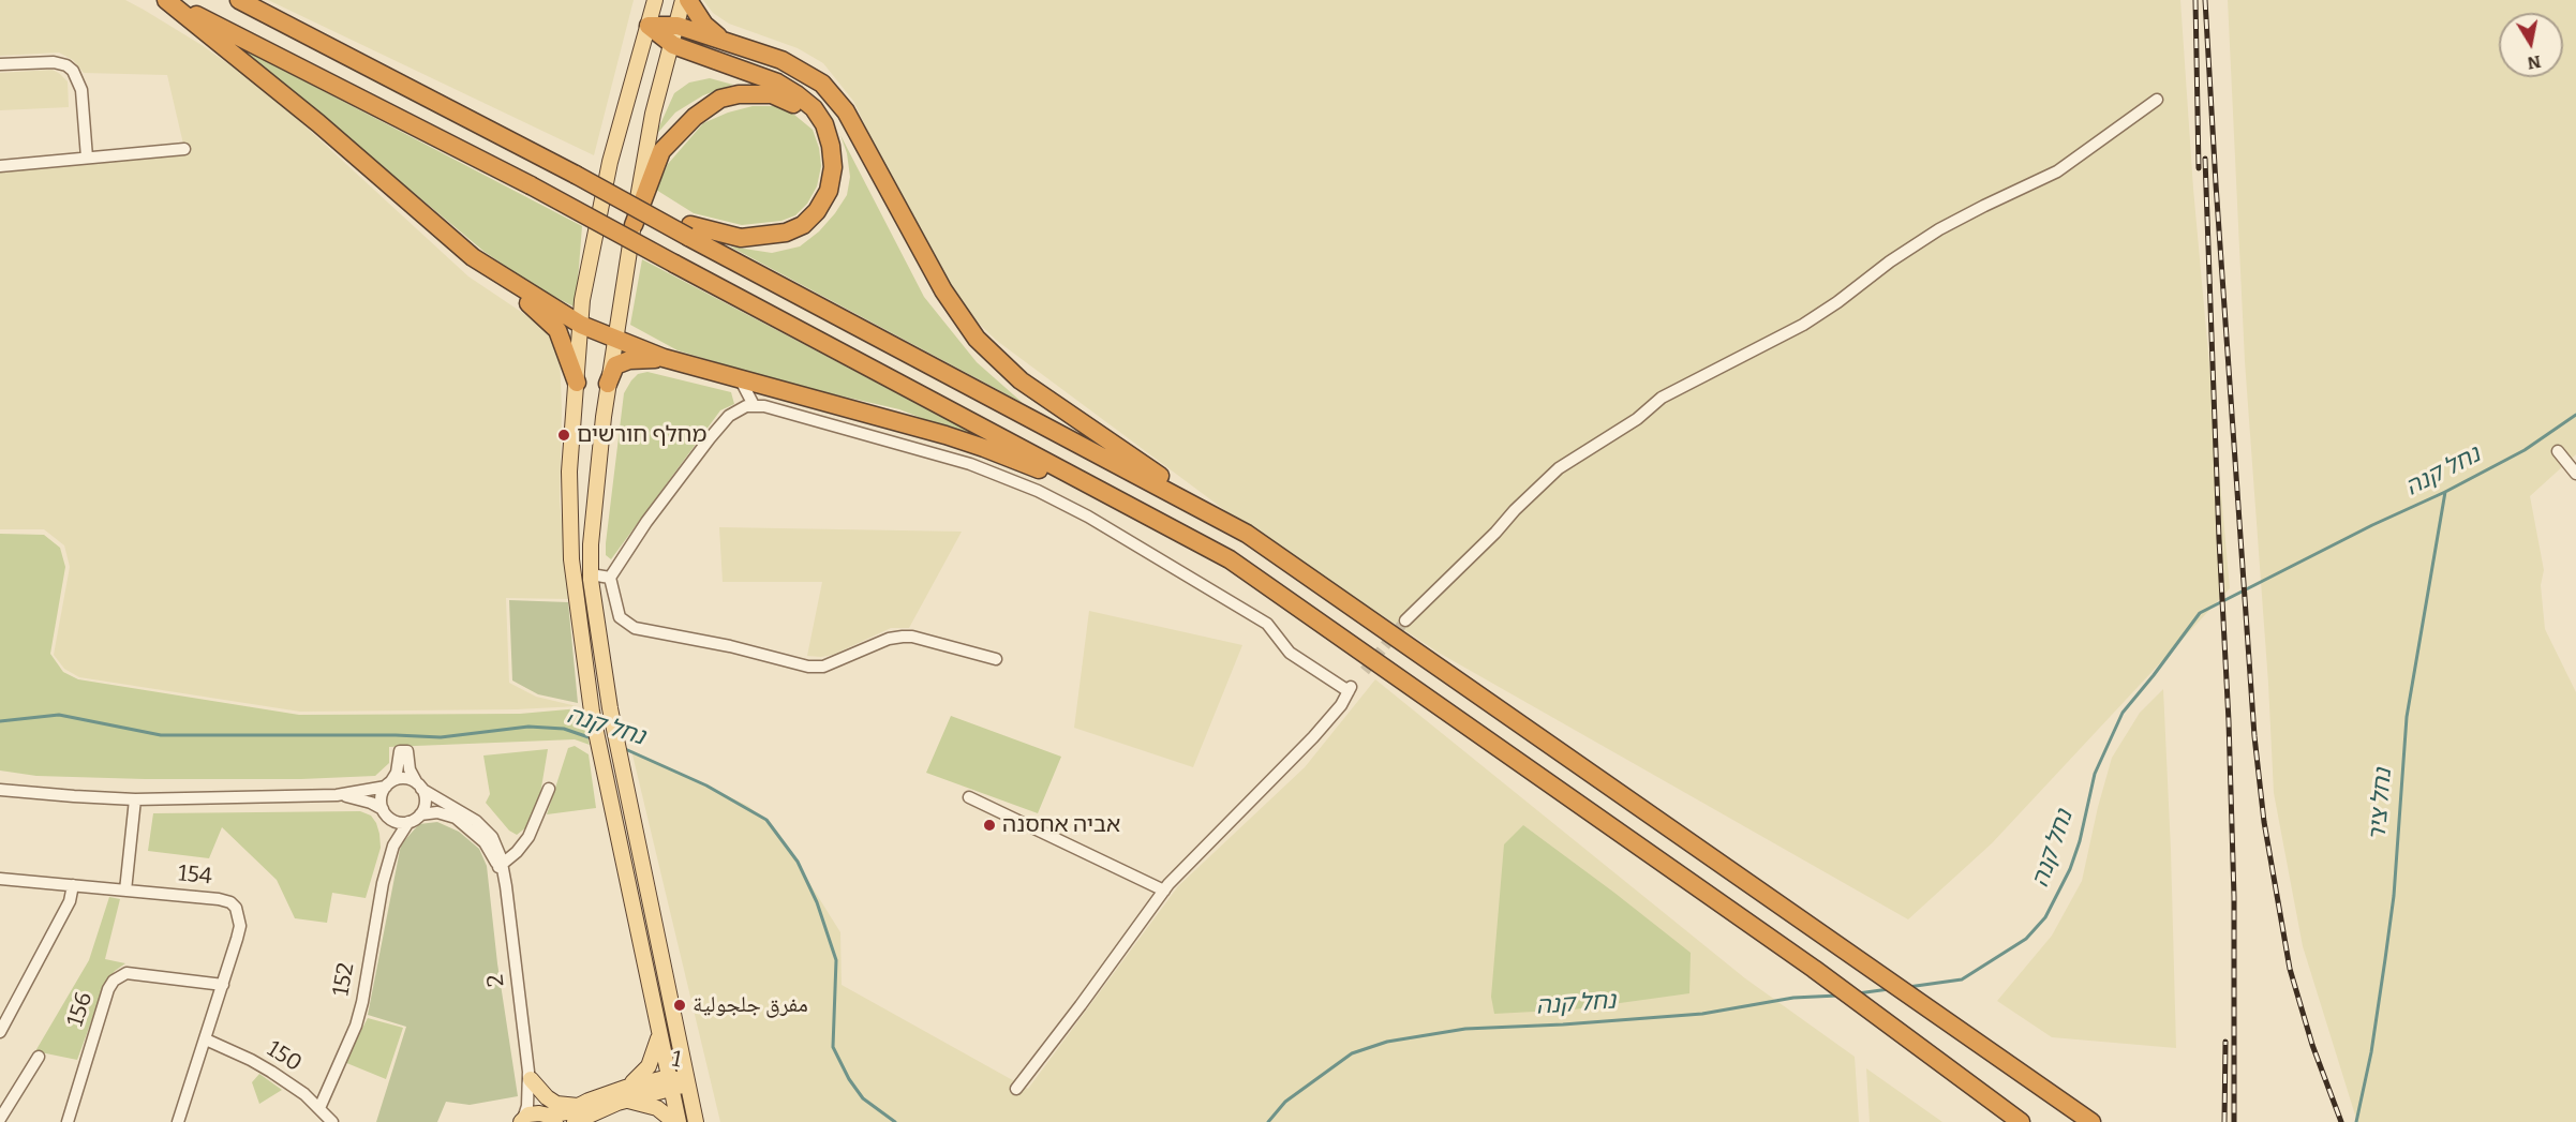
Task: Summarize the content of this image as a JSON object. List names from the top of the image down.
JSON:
{
  "streets": {
    "main road": ["1"],
    "street": [
      "154",
      "152",
      "2",
      "156",
      "150"
    ]
  },
  "crossings": [
    ["154", "156"],
    ["154", "150"],
    ["152", "2"],
    ["152", "150"],
    ["2", "1"]
  ],
  "water": ["נחל קנה", "נחל ציר"],
  "places": ["מחלף חורשים", "אביה אחסנה", "مفرق جلجولية"],
  "north": "bottom"
}
